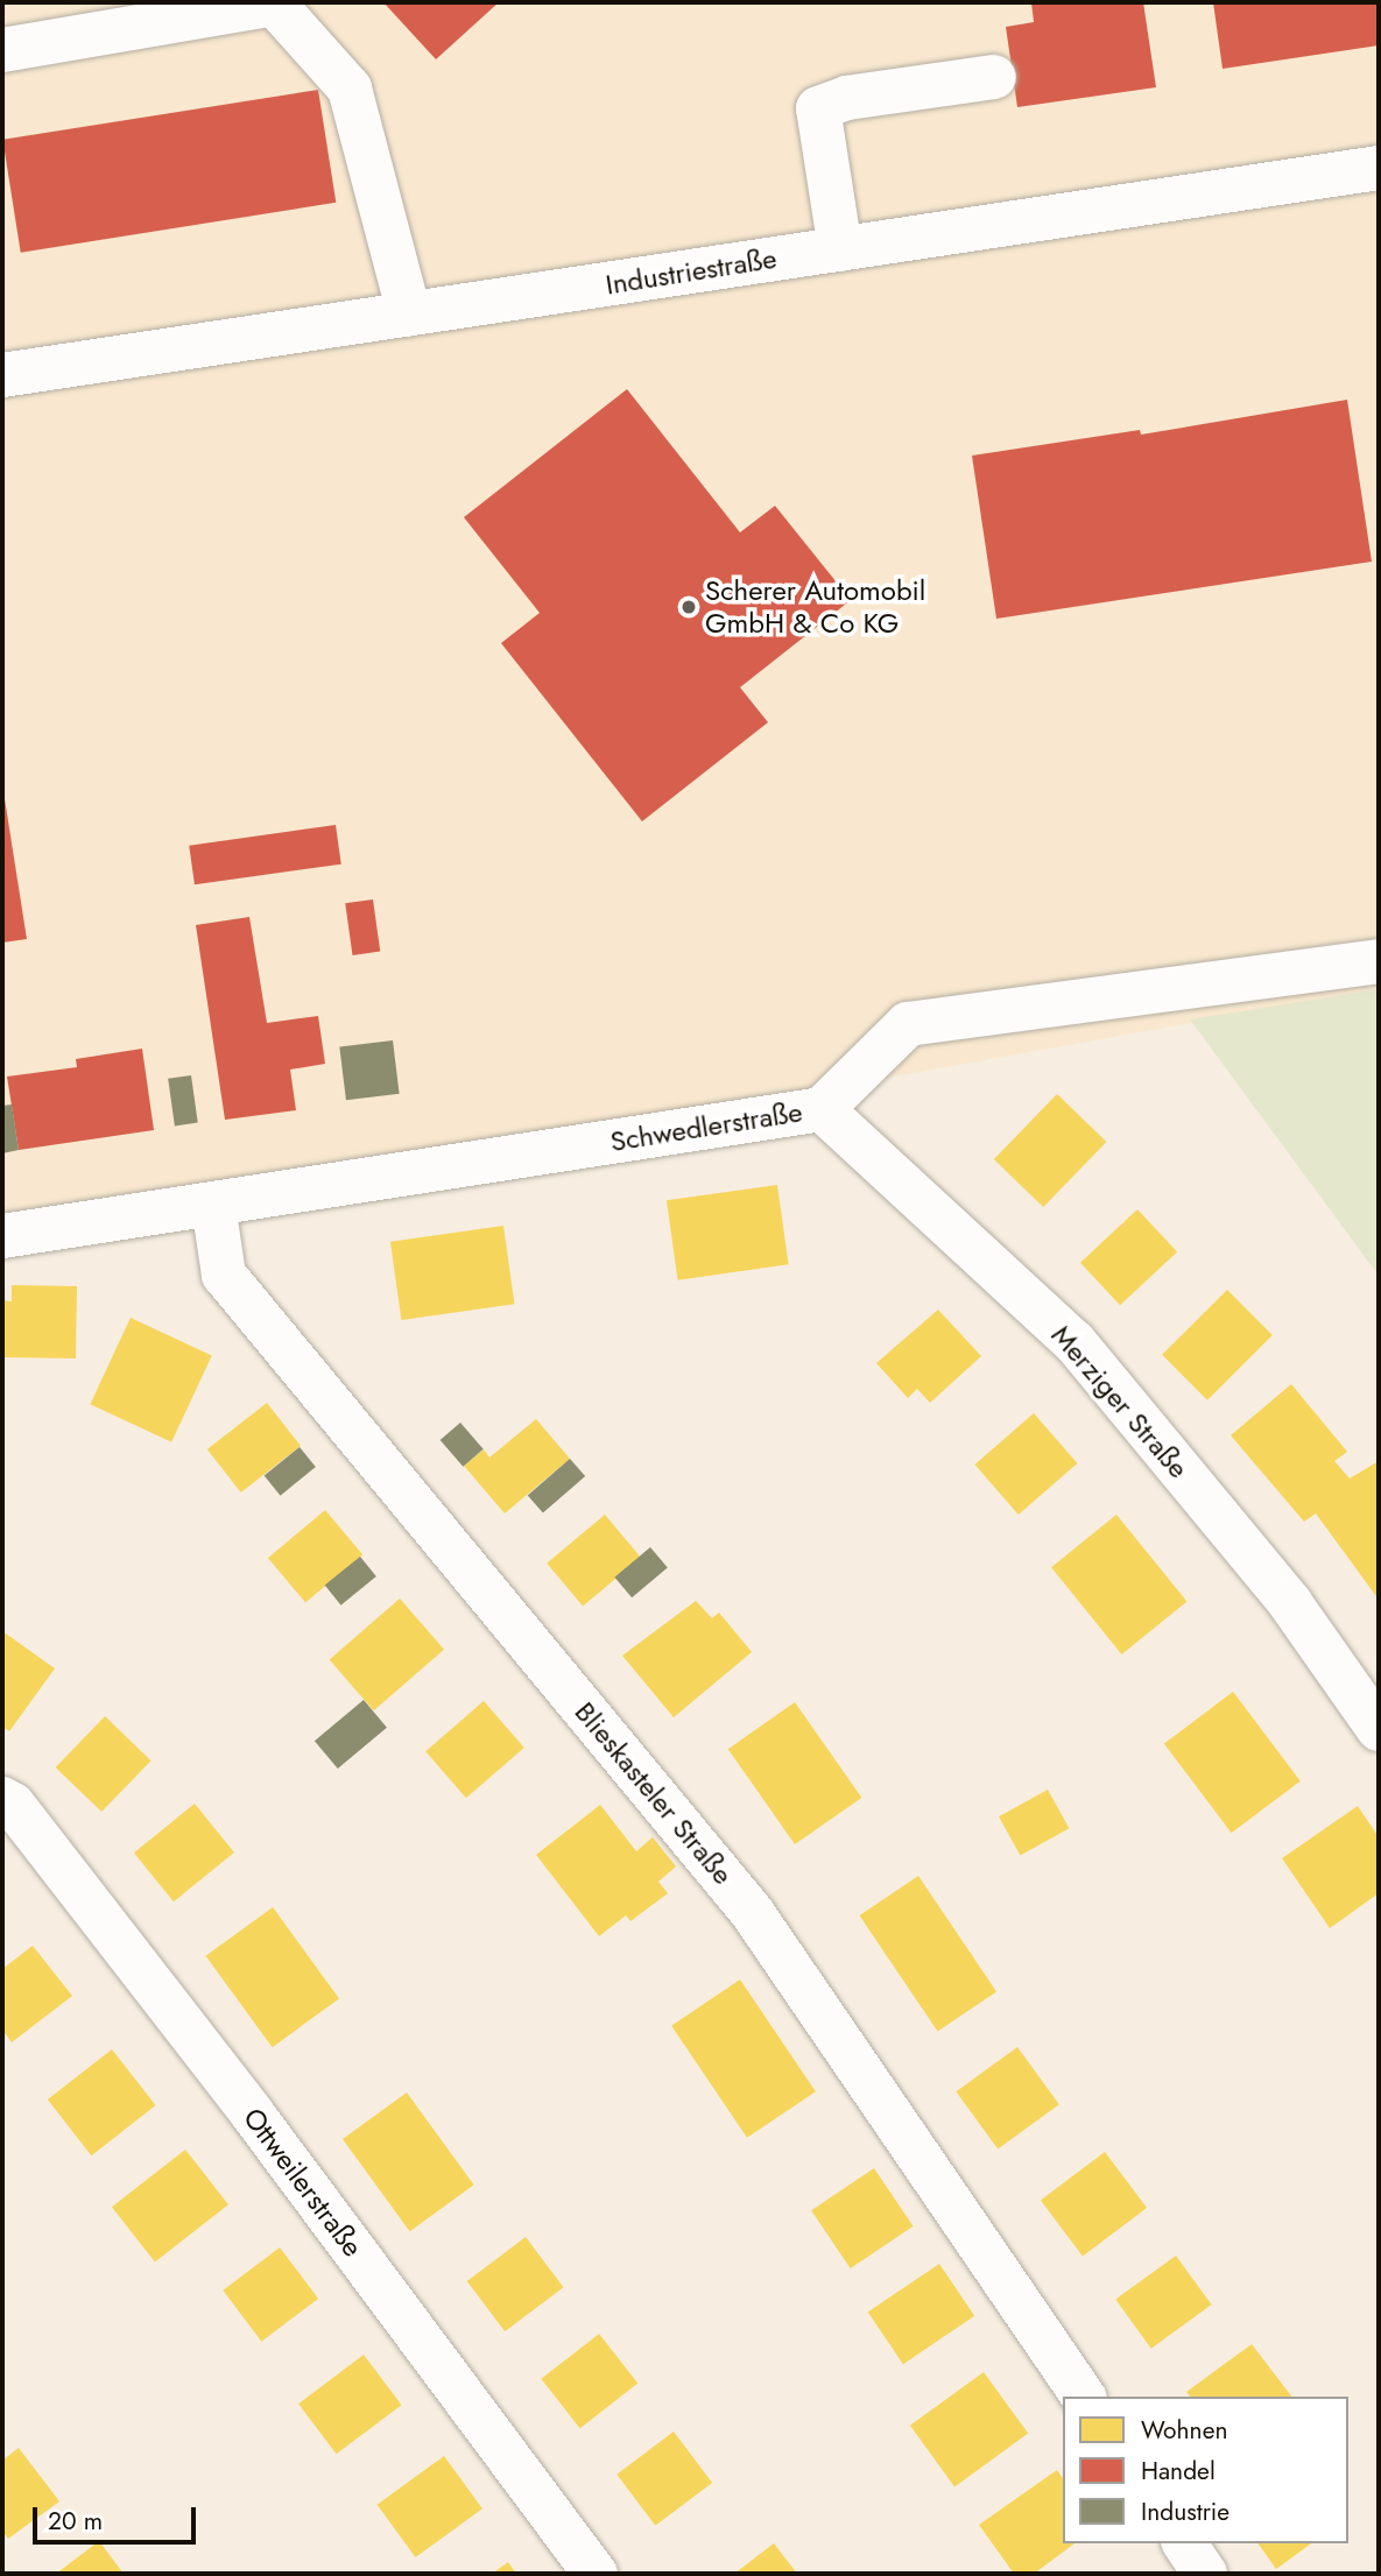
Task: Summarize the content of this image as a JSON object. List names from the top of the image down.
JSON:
{
  "streets": {
    "street": [
      "Industriestraße",
      "Schwedlerstraße",
      "Merziger Straße",
      "Blieskasteler Straße",
      "Ottweilerstraße"
    ]
  },
  "crossings": [
    ["Schwedlerstraße", "Merziger Straße"],
    ["Schwedlerstraße", "Blieskasteler Straße"]
  ],
  "places": ["Scherer Automobil GmbH & Co KG"],
  "legend": ["Wohnen", "Handel", "Industrie"],
  "scale_bar": "20 m"
}
